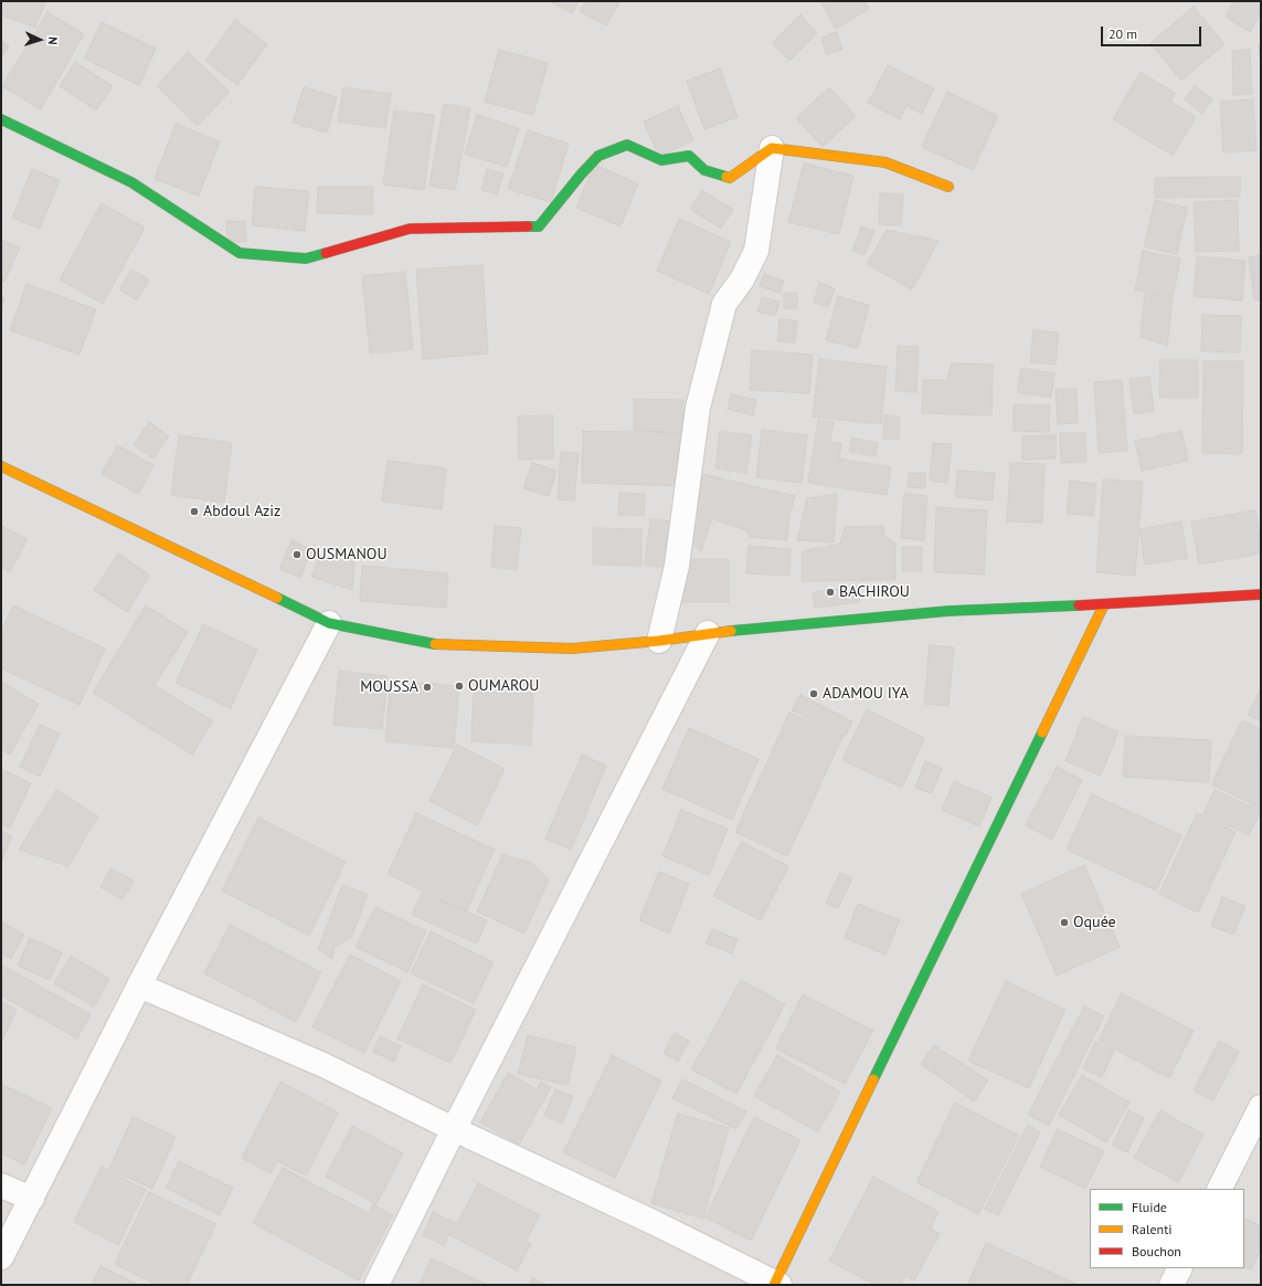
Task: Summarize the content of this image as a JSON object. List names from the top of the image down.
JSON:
{
  "places": [
    "Abdoul Aziz",
    "OUSMANOU",
    "BACHIROU",
    "OUMAROU",
    "MOUSSA",
    "ADAMOU IYA",
    "Oquée"
  ],
  "legend": ["Fluide", "Ralenti", "Bouchon"],
  "scale_bar": "20 m",
  "north": "right"
}
